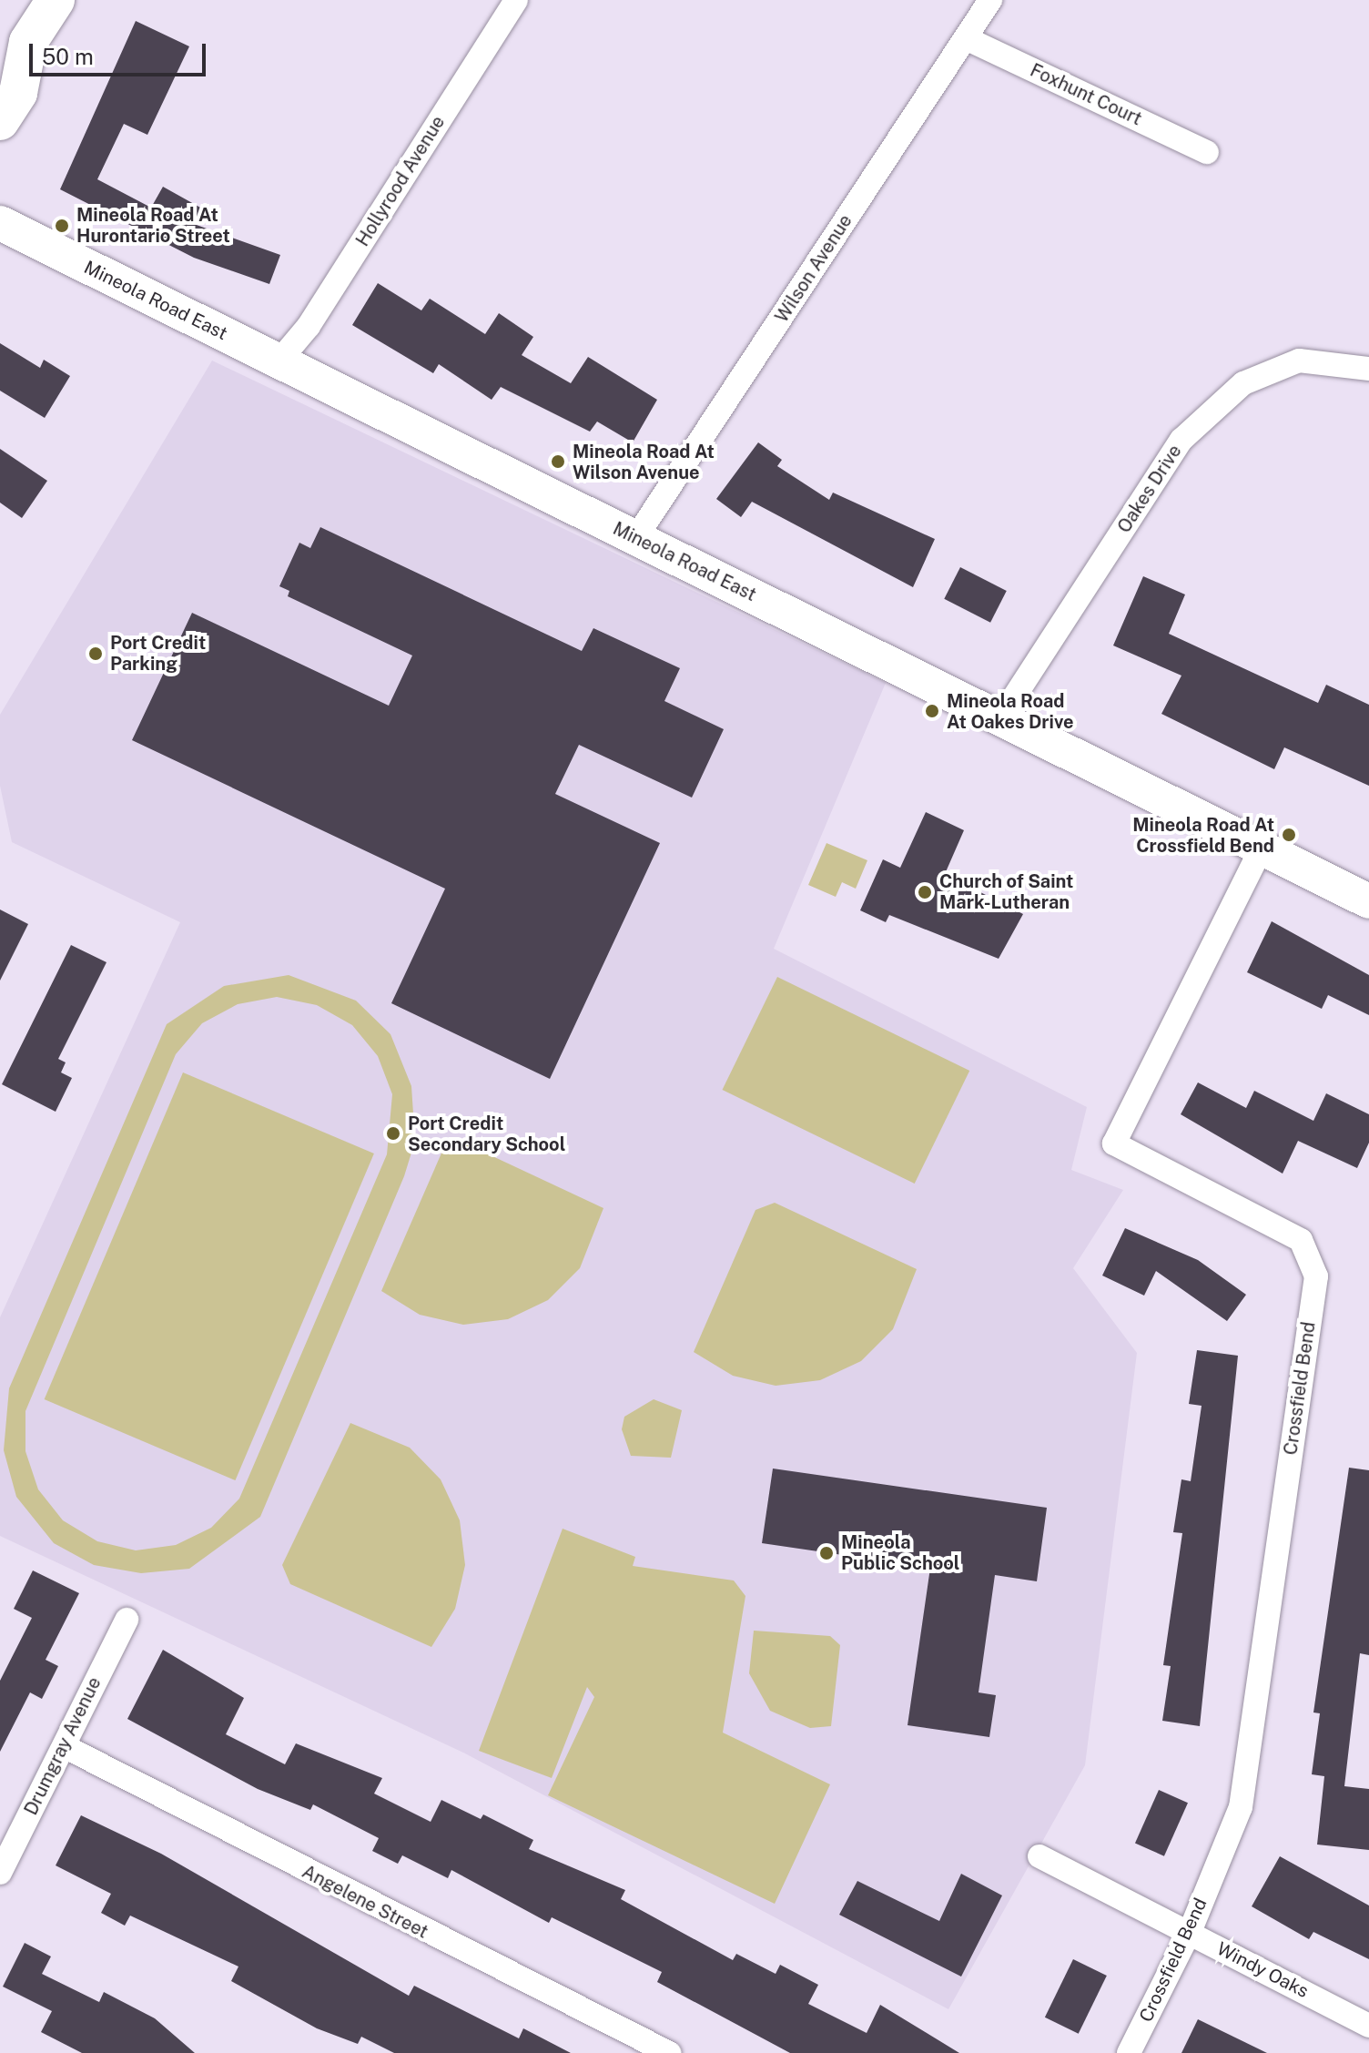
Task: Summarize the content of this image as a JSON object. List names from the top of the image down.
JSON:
{
  "streets": {
    "street": [
      "Foxhunt Court",
      "Hollyrood Avenue",
      "Wilson Avenue",
      "Mineola Road East",
      "Oakes Drive",
      "Crossfield Bend",
      "Drumgray Avenue",
      "Angelene Street",
      "Windy Oaks"
    ]
  },
  "crossings": [
    ["Foxhunt Court", "Wilson Avenue"],
    ["Hollyrood Avenue", "Mineola Road East"],
    ["Wilson Avenue", "Mineola Road East"],
    ["Mineola Road East", "Oakes Drive"],
    ["Mineola Road East", "Crossfield Bend"],
    ["Crossfield Bend", "Windy Oaks"],
    ["Drumgray Avenue", "Angelene Street"]
  ],
  "places": [
    "Mineola Road At Hurontario Street",
    "Mineola Road At Wilson Avenue",
    "Port Credit Parking",
    "Mineola Road At Oakes Drive",
    "Mineola Road At Crossfield Bend",
    "Church of Saint Mark-Lutheran",
    "Port Credit Secondary School",
    "Mineola Public School"
  ],
  "scale_bar": "50 m"
}
